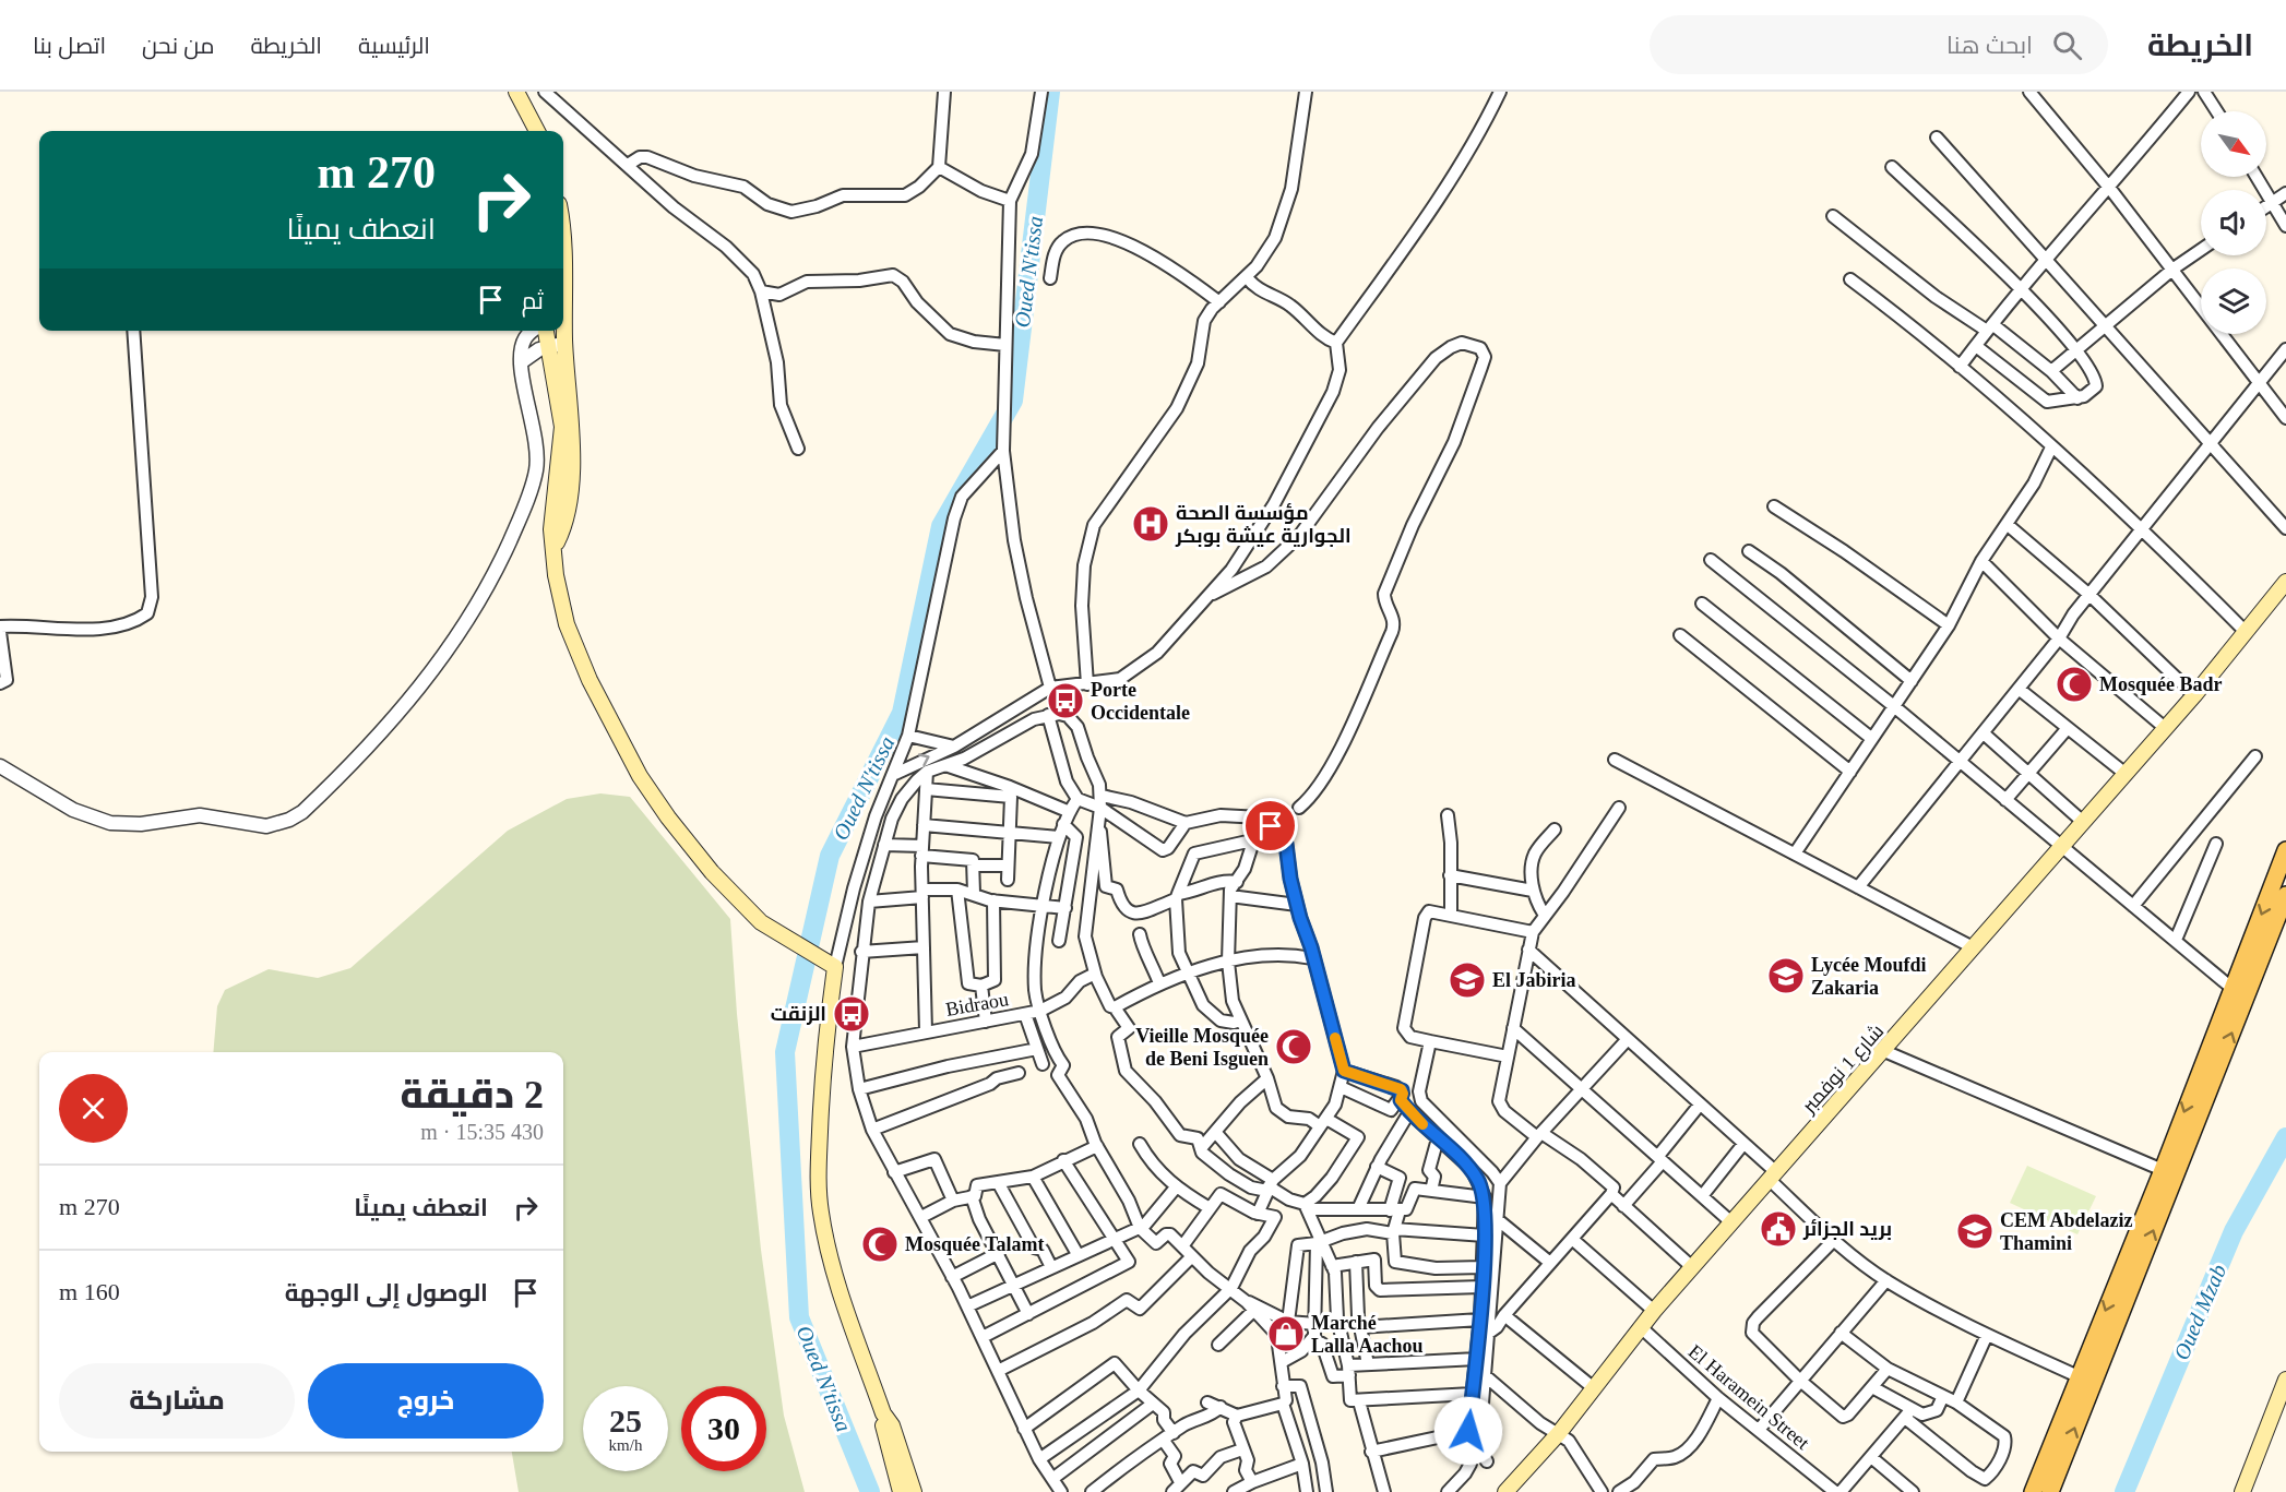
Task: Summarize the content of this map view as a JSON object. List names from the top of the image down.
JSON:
{
  "streets": {
    "main road": ["شارع 1 نوفمبر"],
    "street": ["Bidraou", "El Haramein Street"]
  },
  "crossings": [
    ["شارع 1 نوفمبر", "El Haramein Street"]
  ],
  "water": ["Oued N'tissa", "Oued Mzab"],
  "places": {
    "hospital": ["مؤسسة الصحة الجوارية عيشة بوبكر"],
    "mosque": ["Mosquée Badr", "Vieille Mosquée de Beni Isguen", "Mosquée Talamt"],
    "bus stop": ["Porte Occidentale", "الزنقت"],
    "school or university": ["Lycée Moufdi Zakaria", "El Jabiria", "CEM Abdelaziz Thamini"],
    "public building": ["بريد الجزائر"],
    "shop": ["Marché Lalla Aachou"]
  },
  "north": "bottom right",
  "page": {
    "header": "الخريطة",
    "search": "ابحث هنا",
    "nav": [
      "الرئيسية",
      "الخريطة",
      "من نحن",
      "اتصل بنا"
    ],
    "turn": ["270 m", "انعطف يمينًا"],
    "then": "ثم",
    "heading": ["2 دقيقة", "430 m · 15:35"],
    "list": [
      {
        "name": "انعطف يمينًا",
        "value": "270 m"
      },
      {
        "name": "الوصول إلى الوجهة",
        "value": "160 m"
      }
    ],
    "buttons": ["خروج", "مشاركة"],
    "speed": "25 km/h",
    "limit": "30"
  }
}
